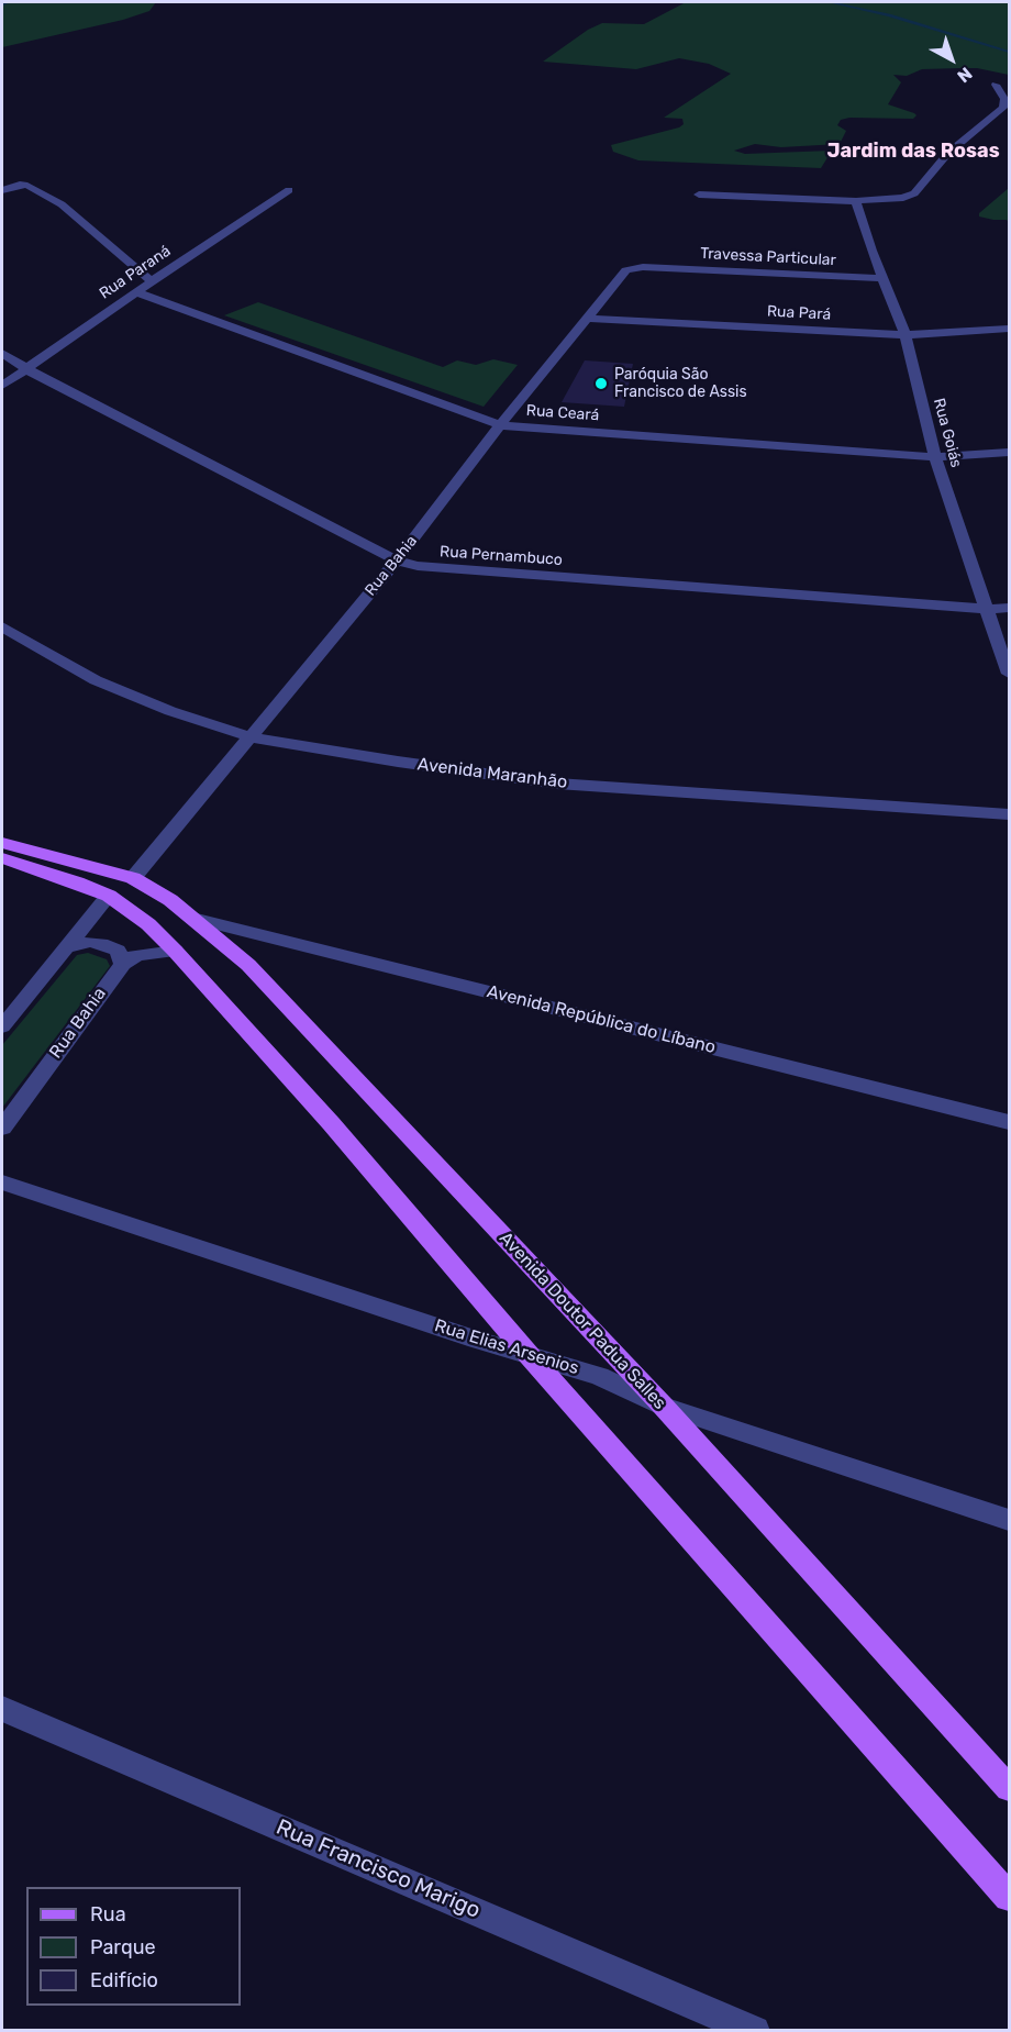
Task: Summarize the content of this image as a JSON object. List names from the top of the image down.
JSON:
{
  "streets": {
    "main road": ["Avenida Doutor Padua Salles"],
    "street": [
      "Travessa Particular",
      "Rua Paraná",
      "Rua Pará",
      "Rua Ceará",
      "Rua Goiás",
      "Rua Pernambuco",
      "Rua Bahia",
      "Avenida Maranhão",
      "Avenida República do Líbano",
      "Rua Elias Arsenios",
      "Rua Francisco Marigo"
    ]
  },
  "crossings": [
    ["Travessa Particular", "Rua Goiás"],
    ["Travessa Particular", "Rua Bahia"],
    ["Rua Paraná", "Rua Ceará"],
    ["Rua Paraná", "Rua Pernambuco"],
    ["Rua Pará", "Rua Goiás"],
    ["Rua Pará", "Rua Bahia"],
    ["Rua Ceará", "Rua Goiás"],
    ["Rua Ceará", "Rua Bahia"],
    ["Rua Goiás", "Rua Pernambuco"],
    ["Rua Pernambuco", "Rua Bahia"],
    ["Rua Bahia", "Avenida Maranhão"],
    ["Rua Bahia", "Avenida Doutor Padua Salles"],
    ["Avenida República do Líbano", "Avenida Doutor Padua Salles"],
    ["Avenida Doutor Padua Salles", "Rua Elias Arsenios"]
  ],
  "districts": ["Jardim das Rosas"],
  "places": ["Paróquia São Francisco de Assis"],
  "legend": ["Rua", "Parque", "Edifício"],
  "north": "bottom right"
}
